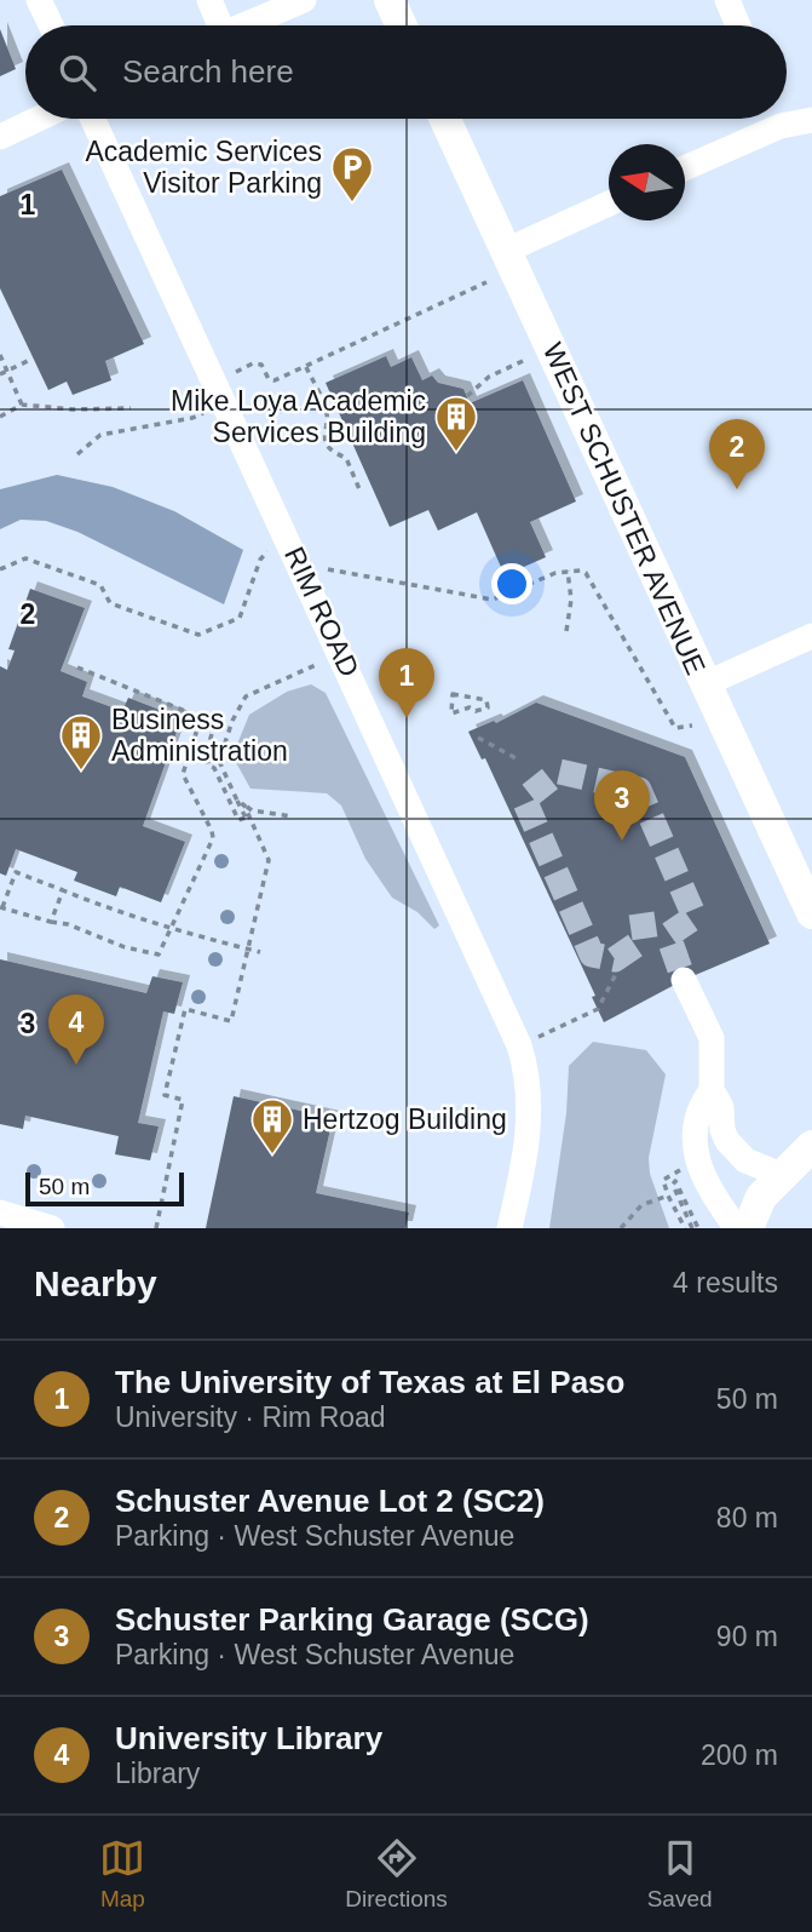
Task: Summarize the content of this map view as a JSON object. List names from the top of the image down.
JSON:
{
  "streets": {
    "main road": ["WEST SCHUSTER AVENUE"],
    "street": ["RIM ROAD"]
  },
  "places": {
    "parking": ["Academic Services Visitor Parking"],
    "building": ["Mike Loya Academic Services Building", "Business Administration", "Hertzog Building"]
  },
  "scale_bar": "50 m",
  "north": "left",
  "page": {
    "search": "Search here",
    "pins": [
      "2",
      "1",
      "3",
      "4"
    ],
    "scale": "50 m",
    "heading": ["Nearby", "4 results"],
    "list": [
      {
        "mark": "1",
        "name": "The University of Texas at El Paso",
        "note": "University · Rim Road",
        "value": "50 m"
      },
      {
        "mark": "2",
        "name": "Schuster Avenue Lot 2 (SC2)",
        "note": "Parking · West Schuster Avenue",
        "value": "80 m"
      },
      {
        "mark": "3",
        "name": "Schuster Parking Garage (SCG)",
        "note": "Parking · West Schuster Avenue",
        "value": "90 m"
      },
      {
        "mark": "4",
        "name": "University Library",
        "note": "Library",
        "value": "200 m"
      }
    ],
    "nav": ["Map", "Directions", "Saved"]
  },
  "grid": {
    "rows": ["1", "2", "3"]
  }
}
